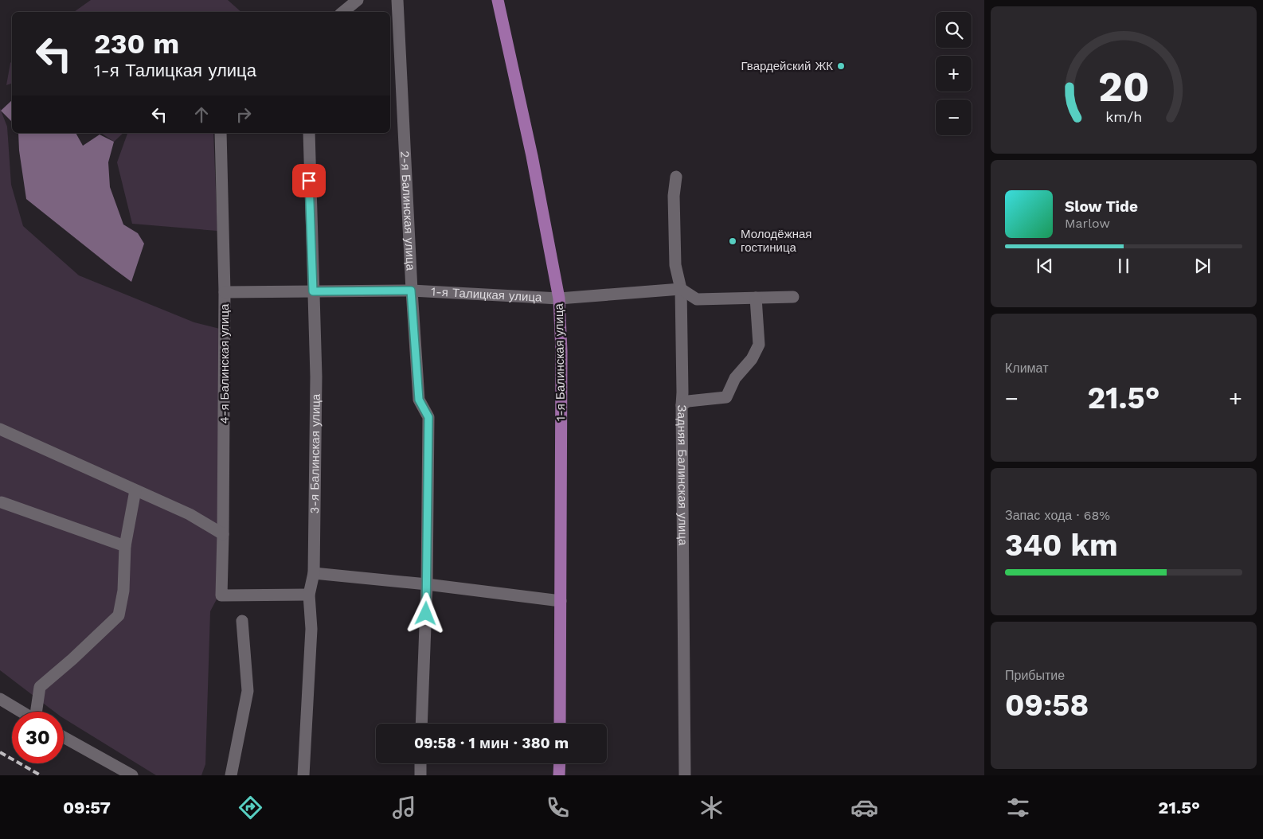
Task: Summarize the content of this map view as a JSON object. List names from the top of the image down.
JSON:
{
  "streets": {
    "main road": ["1-я Балинская улица"],
    "street": [
      "2-я Балинская улица",
      "1-я Талицкая улица",
      "4-я Балинская улица",
      "3-я Балинская улица",
      "Задняя Балинская улица"
    ]
  },
  "crossings": [
    ["2-я Балинская улица", "1-я Талицкая улица"],
    ["1-я Талицкая улица", "1-я Балинская улица"],
    ["1-я Талицкая улица", "4-я Балинская улица"],
    ["1-я Талицкая улица", "3-я Балинская улица"],
    ["1-я Талицкая улица", "Задняя Балинская улица"],
    ["4-я Балинская улица", "3-я Балинская улица"]
  ],
  "places": ["Гвардейский ЖК", "Молодёжная гостиница"],
  "page": {
    "map_buttons": ["+", "−"],
    "turn": ["230 m", "1-я Талицкая улица"],
    "song": ["Slow Tide", "Marlow"],
    "tile": [
      "Климат",
      ["Запас хода · 68%", "340 km"],
      ["Прибытие", "09:58"]
    ],
    "heat": ["−", "21.5°", "+"],
    "limit": "30",
    "trip": "09:58 · 1 мин · 380 m",
    "tabs": ["09:57", "21.5°"],
    "gauge": ["20", "km/h"]
  }
}
